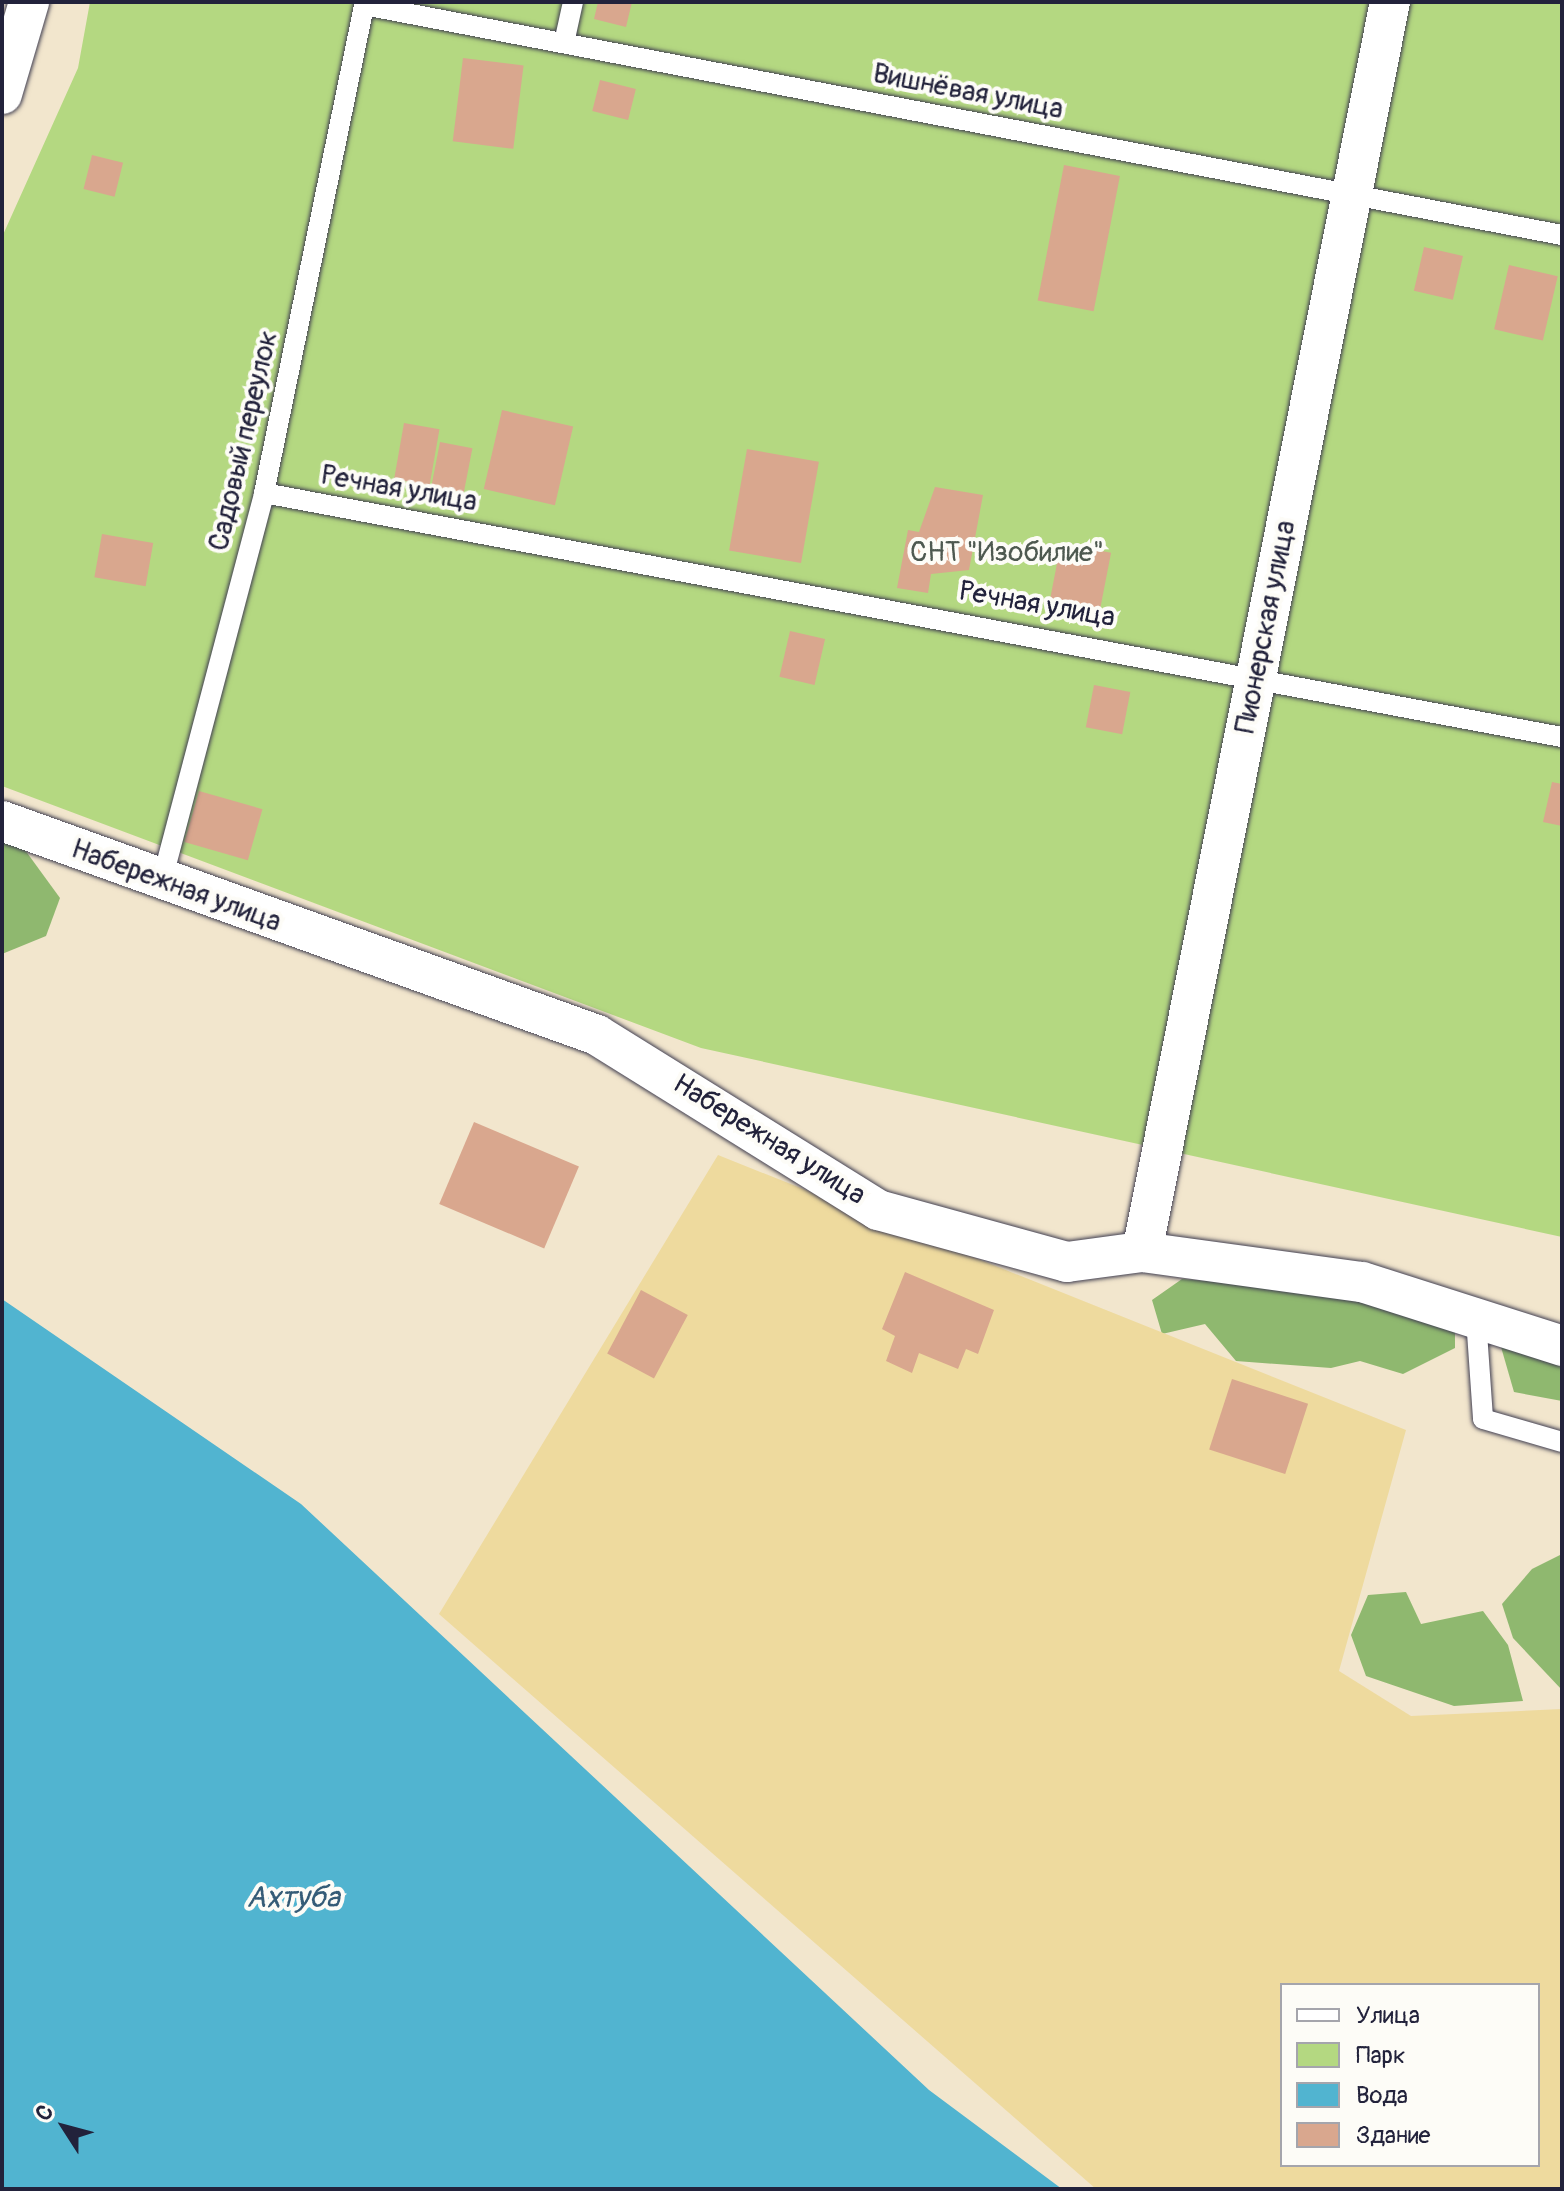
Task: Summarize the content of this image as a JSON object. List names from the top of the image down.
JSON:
{
  "streets": {
    "street": ["Пионерская улица", "Набережная улица"],
    "lane": ["Вишнёвая улица", "Садовый переулок", "Речная улица"]
  },
  "crossings": [
    ["Вишнёвая улица", "Садовый переулок"],
    ["Вишнёвая улица", "Пионерская улица"],
    ["Садовый переулок", "Речная улица"],
    ["Садовый переулок", "Набережная улица"],
    ["Речная улица", "Пионерская улица"],
    ["Пионерская улица", "Набережная улица"]
  ],
  "water": ["Ахтуба"],
  "parks": ["СНТ \"Изобилие\""],
  "legend": [
    "Улица",
    "Парк",
    "Вода",
    "Здание"
  ],
  "north": "top left"
}
